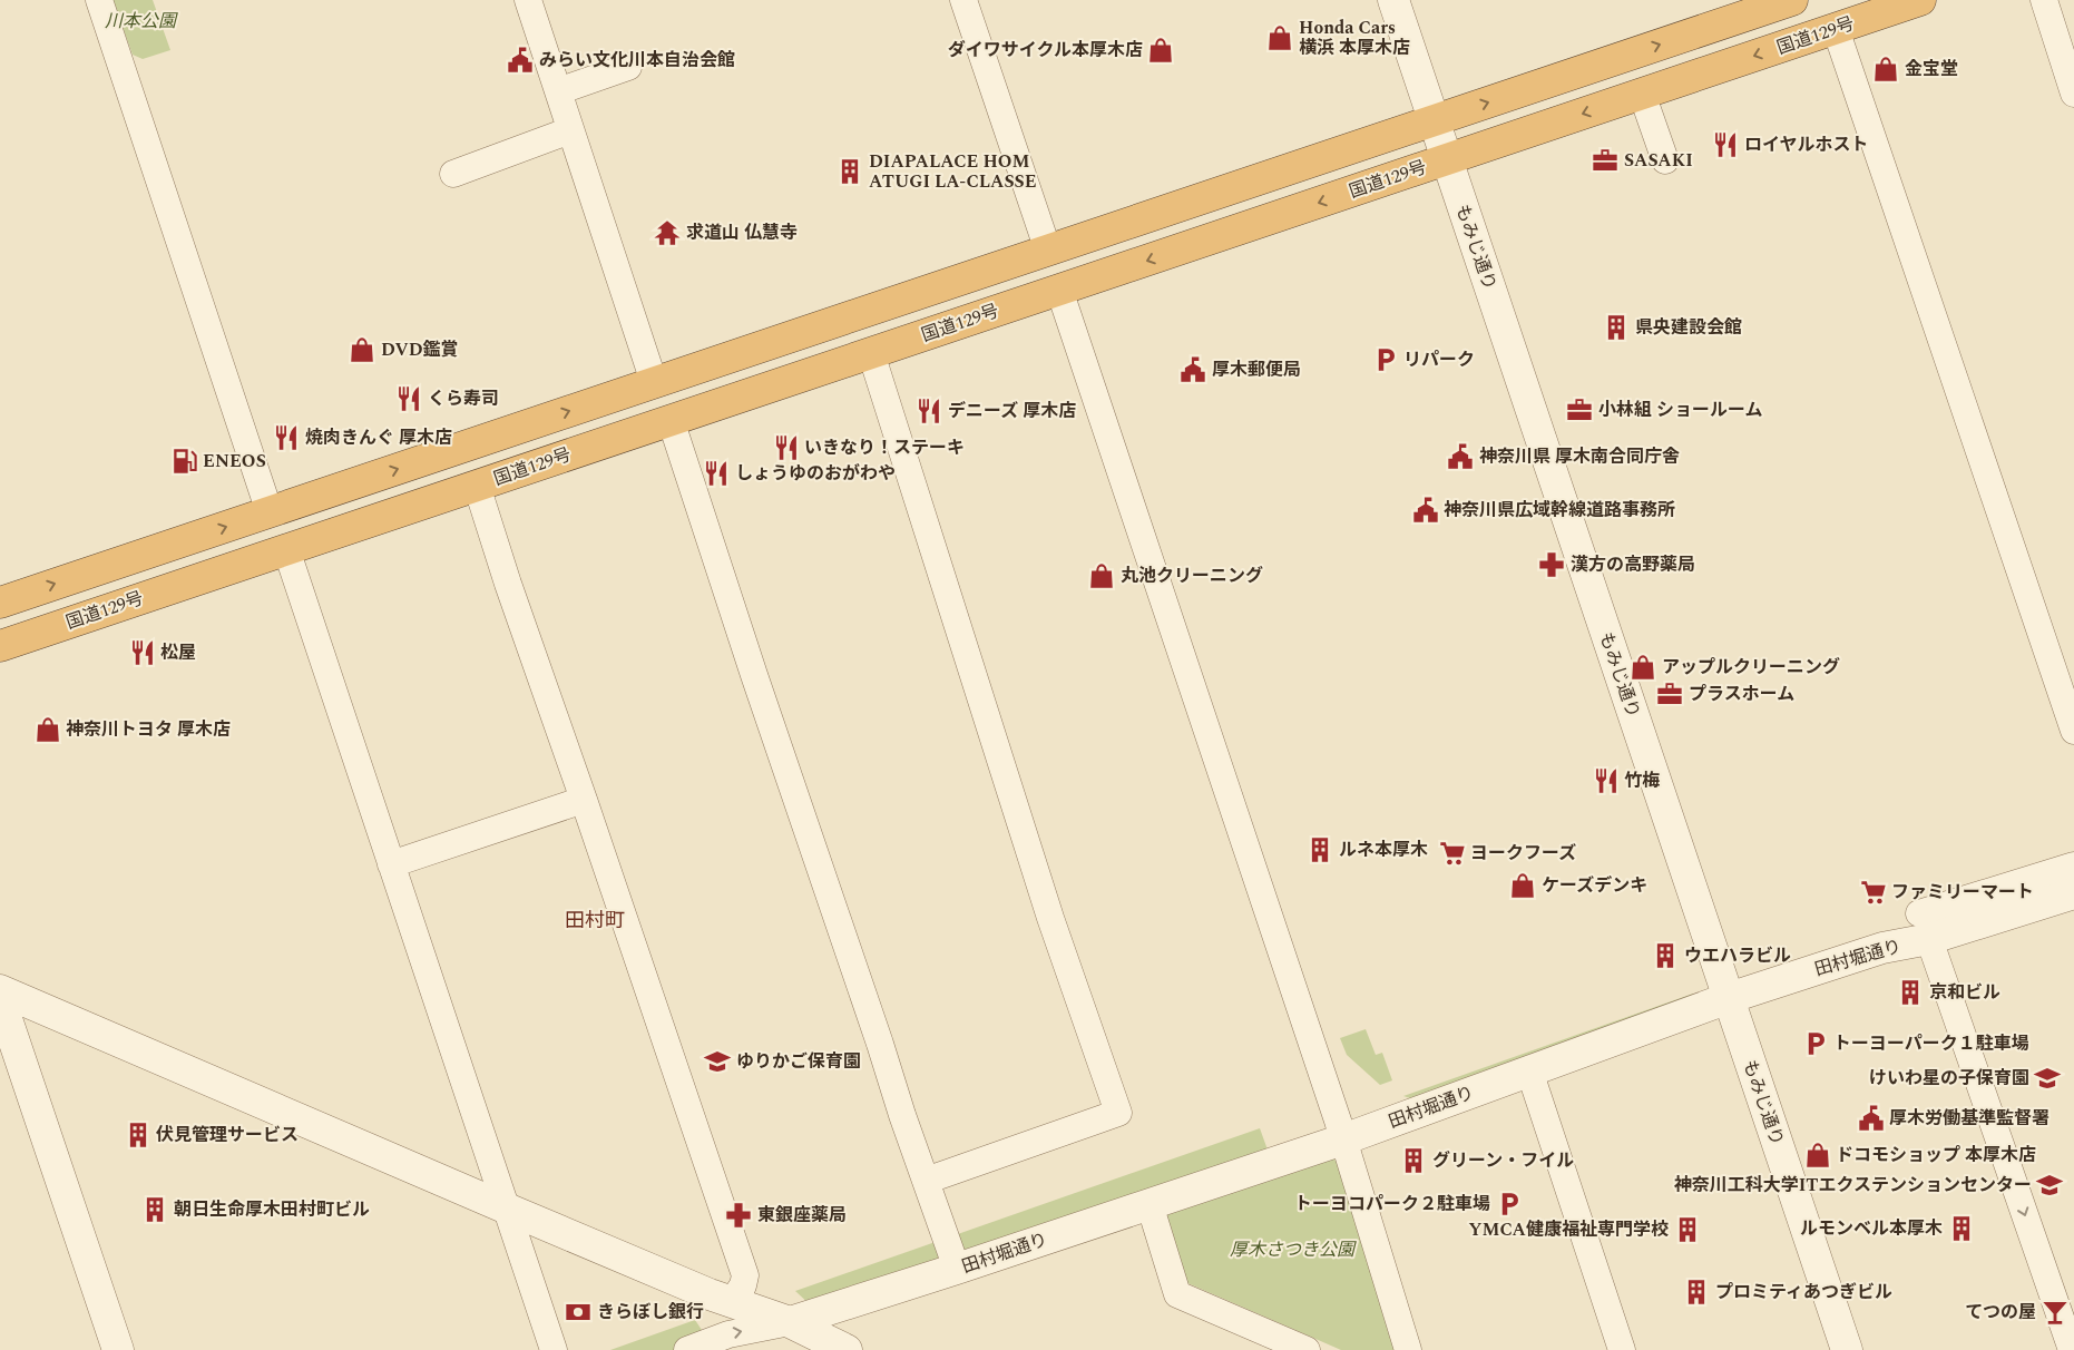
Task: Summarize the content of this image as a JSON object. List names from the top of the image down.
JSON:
{
  "streets": {
    "highway": ["国道129号"],
    "street": ["もみじ通り", "田村堀通り"]
  },
  "crossings": [
    ["国道129号", "もみじ通り"],
    ["もみじ通り", "田村堀通り"]
  ],
  "districts": ["田村町"],
  "parks": ["川本公園", "厚木さつき公園"],
  "places": {
    "shop": [
      "Honda Cars 横浜 本厚木店",
      "ダイワサイクル本厚木店",
      "金宝堂",
      "DVD鑑賞",
      "丸池クリーニング",
      "アップルクリーニング",
      "神奈川トヨタ 厚木店",
      "ケーズデンキ",
      "ドコモショップ 本厚木店"
    ],
    "public building": [
      "みらい文化川本自治会館",
      "厚木郵便局",
      "神奈川県 厚木南合同庁舎",
      "神奈川県広域幹線道路事務所",
      "厚木労働基準監督署"
    ],
    "restaurant": [
      "ロイヤルホスト",
      "くら寿司",
      "デニーズ 厚木店",
      "焼肉きんぐ 厚木店",
      "いきなり！ステーキ",
      "しょうゆのおがわや",
      "松屋",
      "竹梅"
    ],
    "office": ["SASAKI", "小林組 ショールーム", "プラスホーム"],
    "building": [
      "DIAPALACE HOM ATUGI LA-CLASSE",
      "県央建設会館",
      "ルネ本厚木",
      "ウエハラビル",
      "京和ビル",
      "伏見管理サービス",
      "グリーン・フイル",
      "朝日生命厚木田村町ビル",
      "ルモンベル本厚木",
      "YMCA健康福祉専門学校",
      "プロミティあつぎビル"
    ],
    "temple": ["求道山 仏慧寺"],
    "parking": ["リパーク", "トーヨーパーク１駐車場", "トーヨコパーク２駐車場"],
    "fuel station": ["ENEOS"],
    "pharmacy": ["漢方の高野薬局", "東銀座薬局"],
    "supermarket": ["ヨークフーズ", "ファミリーマート"],
    "school or university": ["ゆりかご保育園", "けいわ星の子保育園", "神奈川工科大学ITエクステンションセンター"],
    "bank": ["きらぼし銀行"],
    "bar": ["てつの屋"]
  }
}
